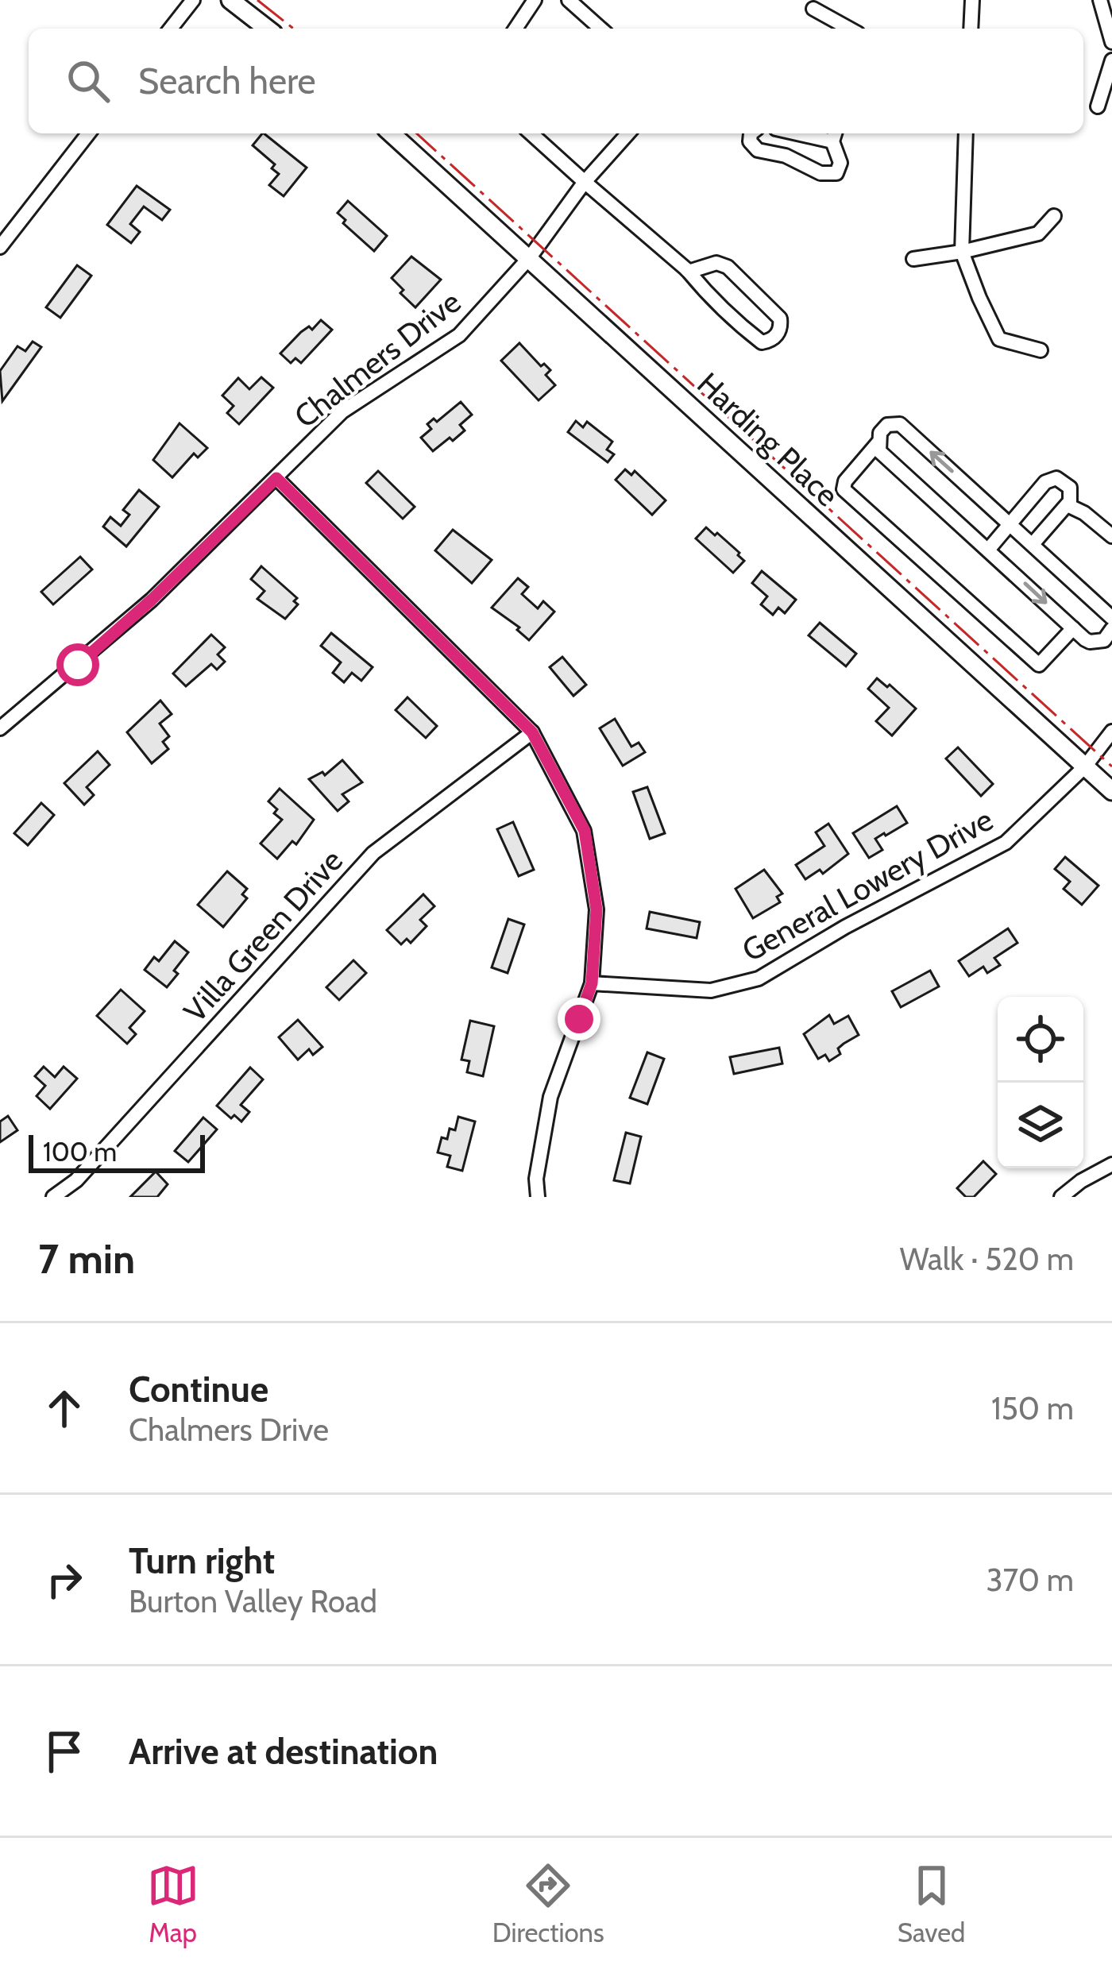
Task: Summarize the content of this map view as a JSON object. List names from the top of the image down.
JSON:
{
  "streets": {
    "main road": ["Harding Place"],
    "street": ["Chalmers Drive", "General Lowery Drive", "Villa Green Drive"]
  },
  "crossings": [
    ["Chalmers Drive", "Harding Place"],
    ["Harding Place", "General Lowery Drive"]
  ],
  "scale_bar": "100 m",
  "page": {
    "search": "Search here",
    "scale": "100 m",
    "heading": ["7 min", "Walk · 520 m"],
    "list": [
      ["Continue", "Chalmers Drive", "150 m"],
      ["Turn right", "Burton Valley Road", "370 m"],
      "Arrive at destination"
    ],
    "nav": ["Map", "Directions", "Saved"]
  }
}
